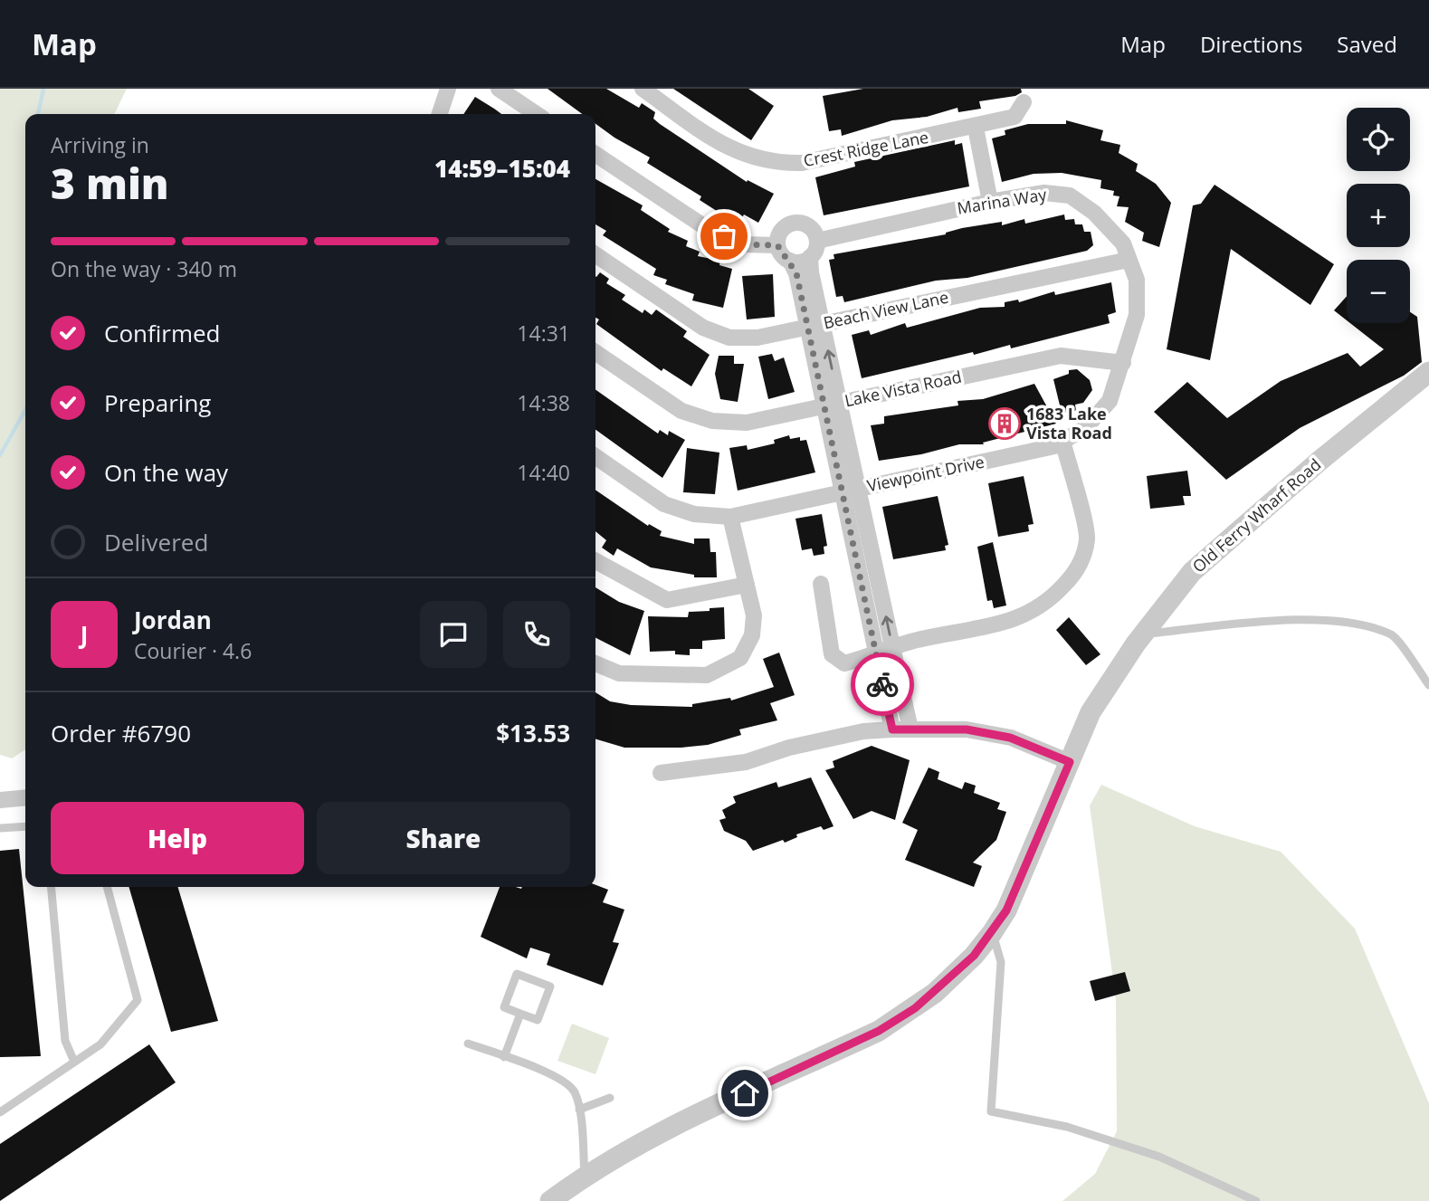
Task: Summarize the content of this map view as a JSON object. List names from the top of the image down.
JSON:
{
  "streets": {
    "street": [
      "Crest Ridge Lane",
      "Marina Way",
      "Beach View Lane",
      "Lake Vista Road",
      "Viewpoint Drive",
      "Old Ferry Wharf Road"
    ]
  },
  "crossings": [
    ["Marina Way", "Beach View Lane"],
    ["Marina Way", "Lake Vista Road"],
    ["Marina Way", "Viewpoint Drive"],
    ["Lake Vista Road", "Viewpoint Drive"]
  ],
  "places": {
    "building": ["1683 Lake Vista Road"]
  },
  "page": {
    "header": "Map",
    "nav": ["Map", "Directions", "Saved"],
    "map_buttons": ["+", "−"],
    "heading": ["3 min", "Arriving in", "14:59–15:04"],
    "panel": [
      "Jordan",
      "Courier · 4.6",
      "Order #6790",
      "$13.53"
    ],
    "bar": "On the way · 340 m",
    "list": [
      ["Confirmed", "14:31"],
      ["Preparing", "14:38"],
      ["On the way", "14:40"],
      "Delivered"
    ],
    "round": "J",
    "buttons": ["Help", "Share"]
  }
}
